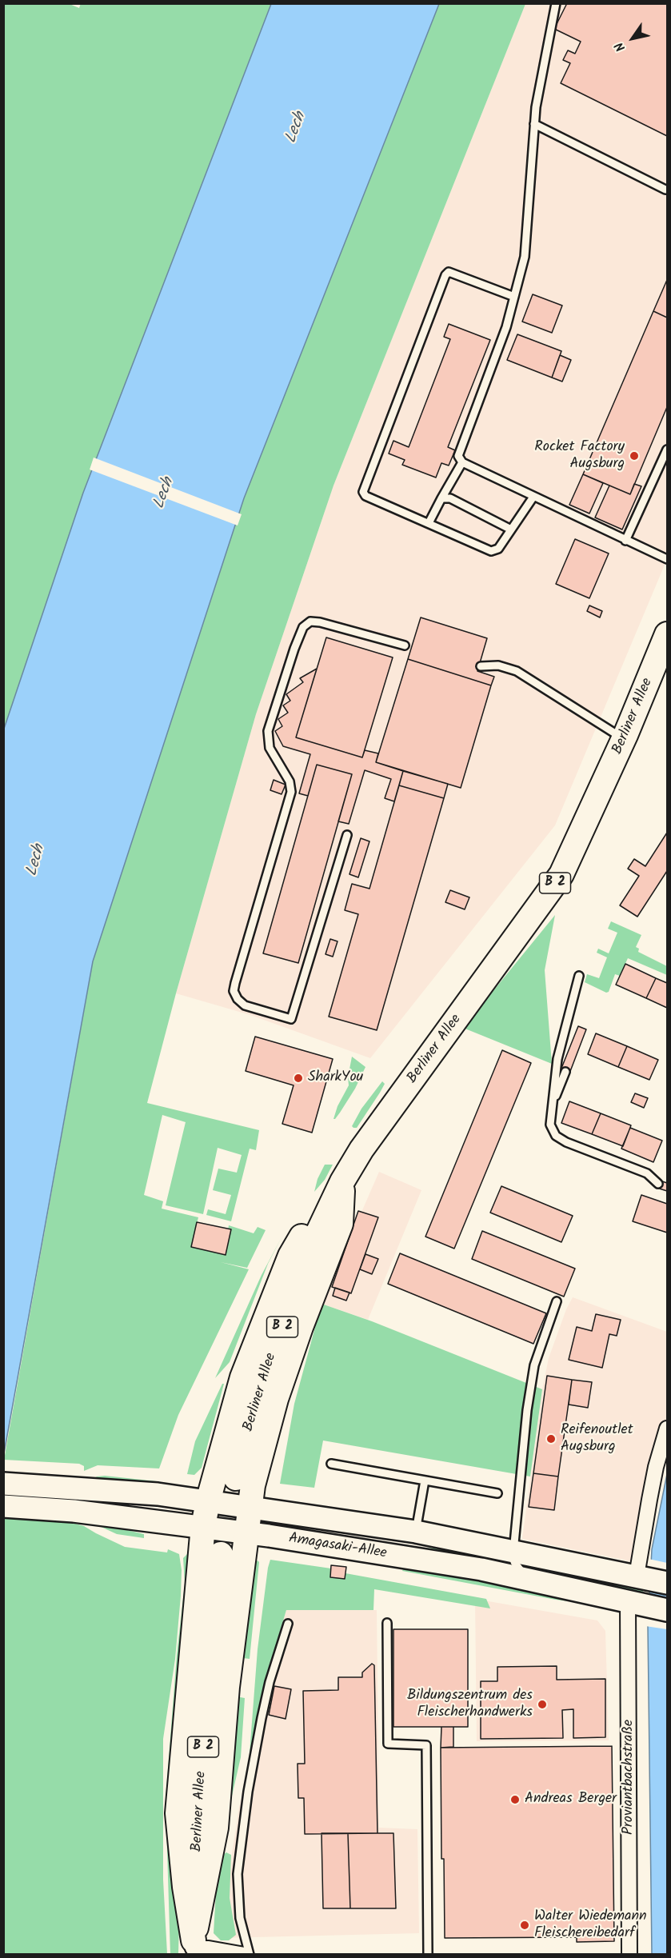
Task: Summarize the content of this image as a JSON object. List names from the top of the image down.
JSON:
{
  "streets": {
    "main road": ["Berliner Allee", "B 2", "Amagasaki-Allee"],
    "street": ["Proviantbachstraße"]
  },
  "crossings": [
    ["Amagasaki-Allee", "Proviantbachstraße"]
  ],
  "water": ["Lech"],
  "places": [
    "Rocket Factory Augsburg",
    "SharkYou",
    "Reifenoutlet Augsburg",
    "Bildungszentrum des Fleischerhandwerks",
    "Andreas Berger",
    "Walter Wiedemann Fleischereibedarf"
  ],
  "north": "bottom left"
}
